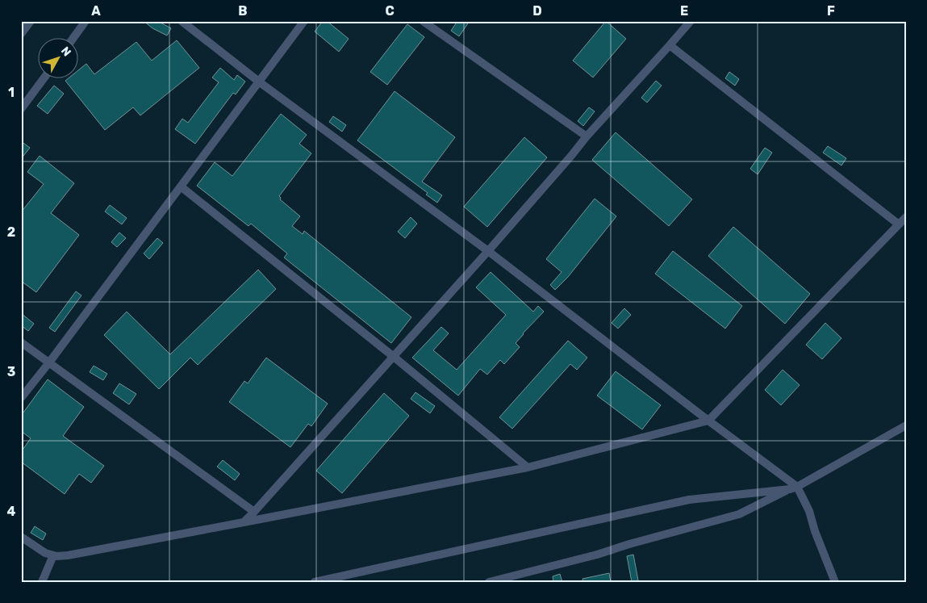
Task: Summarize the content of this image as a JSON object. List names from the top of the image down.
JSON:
{
  "north": "top right",
  "grid": {
    "columns": [
      "A",
      "B",
      "C",
      "D",
      "E",
      "F"
    ],
    "rows": [
      "1",
      "2",
      "3",
      "4"
    ]
  }
}
